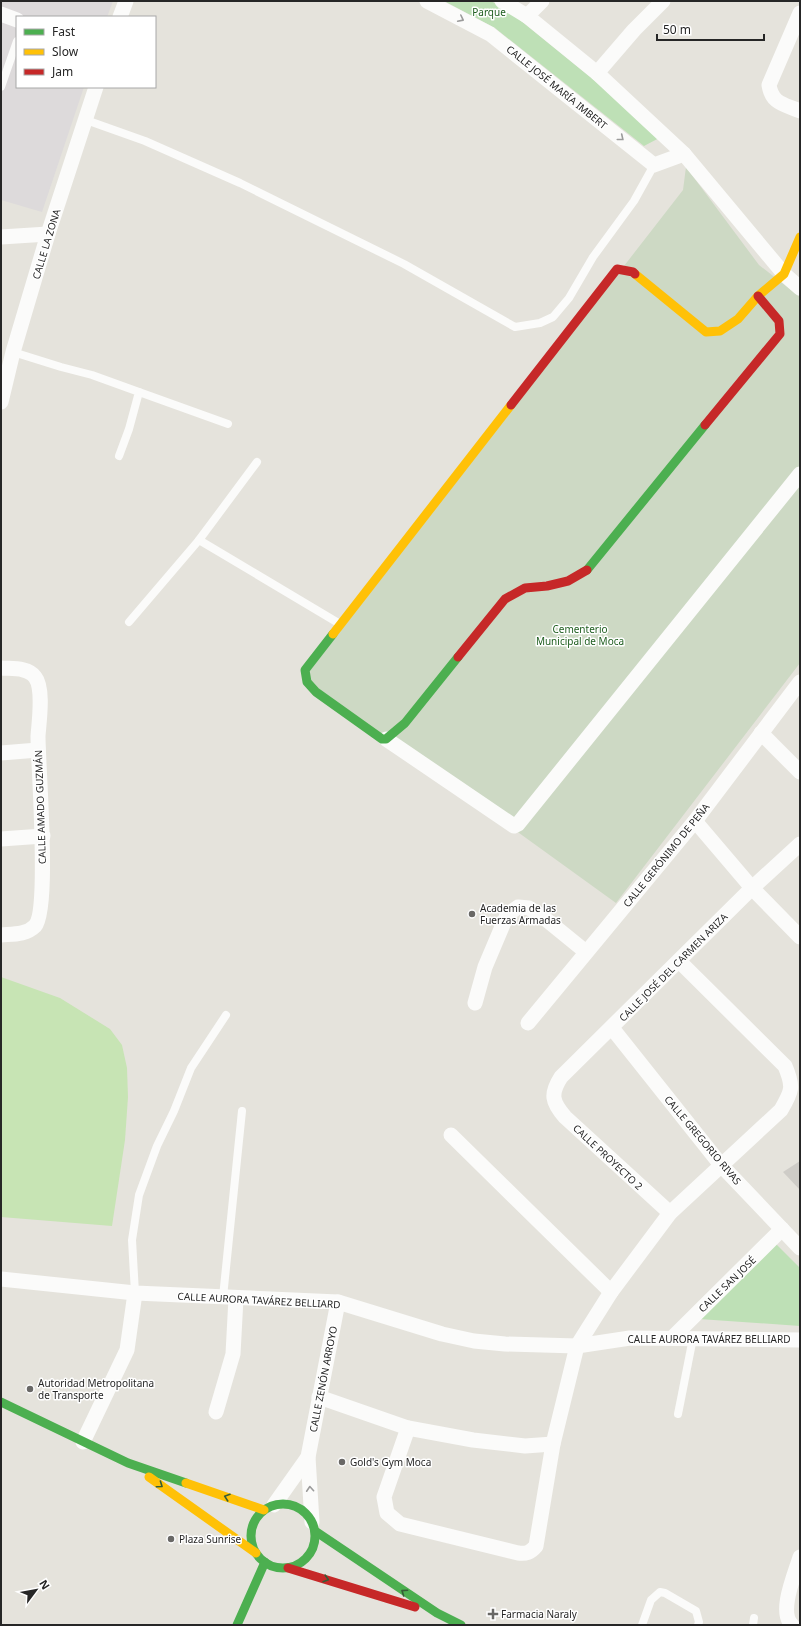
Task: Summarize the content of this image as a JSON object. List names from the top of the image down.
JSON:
{
  "streets": {
    "street": [
      "CALLE JOSÉ MARÍA IMBERT",
      "CALLE LA ZONA",
      "CALLE AMADO GUZMÁN",
      "CALLE GERÓNIMO DE PEÑA",
      "CALLE JOSÉ DEL CARMEN ARIZA",
      "CALLE GREGORIO RIVAS",
      "CALLE PROYECTO 2",
      "CALLE SAN JOSÉ",
      "CALLE AURORA TAVÁREZ BELLIARD",
      "CALLE ZENÓN ARROYO"
    ]
  },
  "crossings": [
    ["CALLE JOSÉ DEL CARMEN ARIZA", "CALLE GREGORIO RIVAS"],
    ["CALLE JOSÉ DEL CARMEN ARIZA", "CALLE PROYECTO 2"],
    ["CALLE GREGORIO RIVAS", "CALLE SAN JOSÉ"],
    ["CALLE SAN JOSÉ", "CALLE AURORA TAVÁREZ BELLIARD"],
    ["CALLE AURORA TAVÁREZ BELLIARD", "CALLE ZENÓN ARROYO"]
  ],
  "parks": ["Parque", "Cementerio Municipal de Moca"],
  "places": {
    "other": [
      "Academia de las Fuerzas Armadas",
      "Autoridad Metropolitana de Transporte",
      "Gold's Gym Moca",
      "Plaza Sunrise"
    ],
    "health": ["Farmacia Naraly"]
  },
  "legend": ["Fast", "Slow", "Jam"],
  "scale_bar": "50 m",
  "north": "top right"
}
